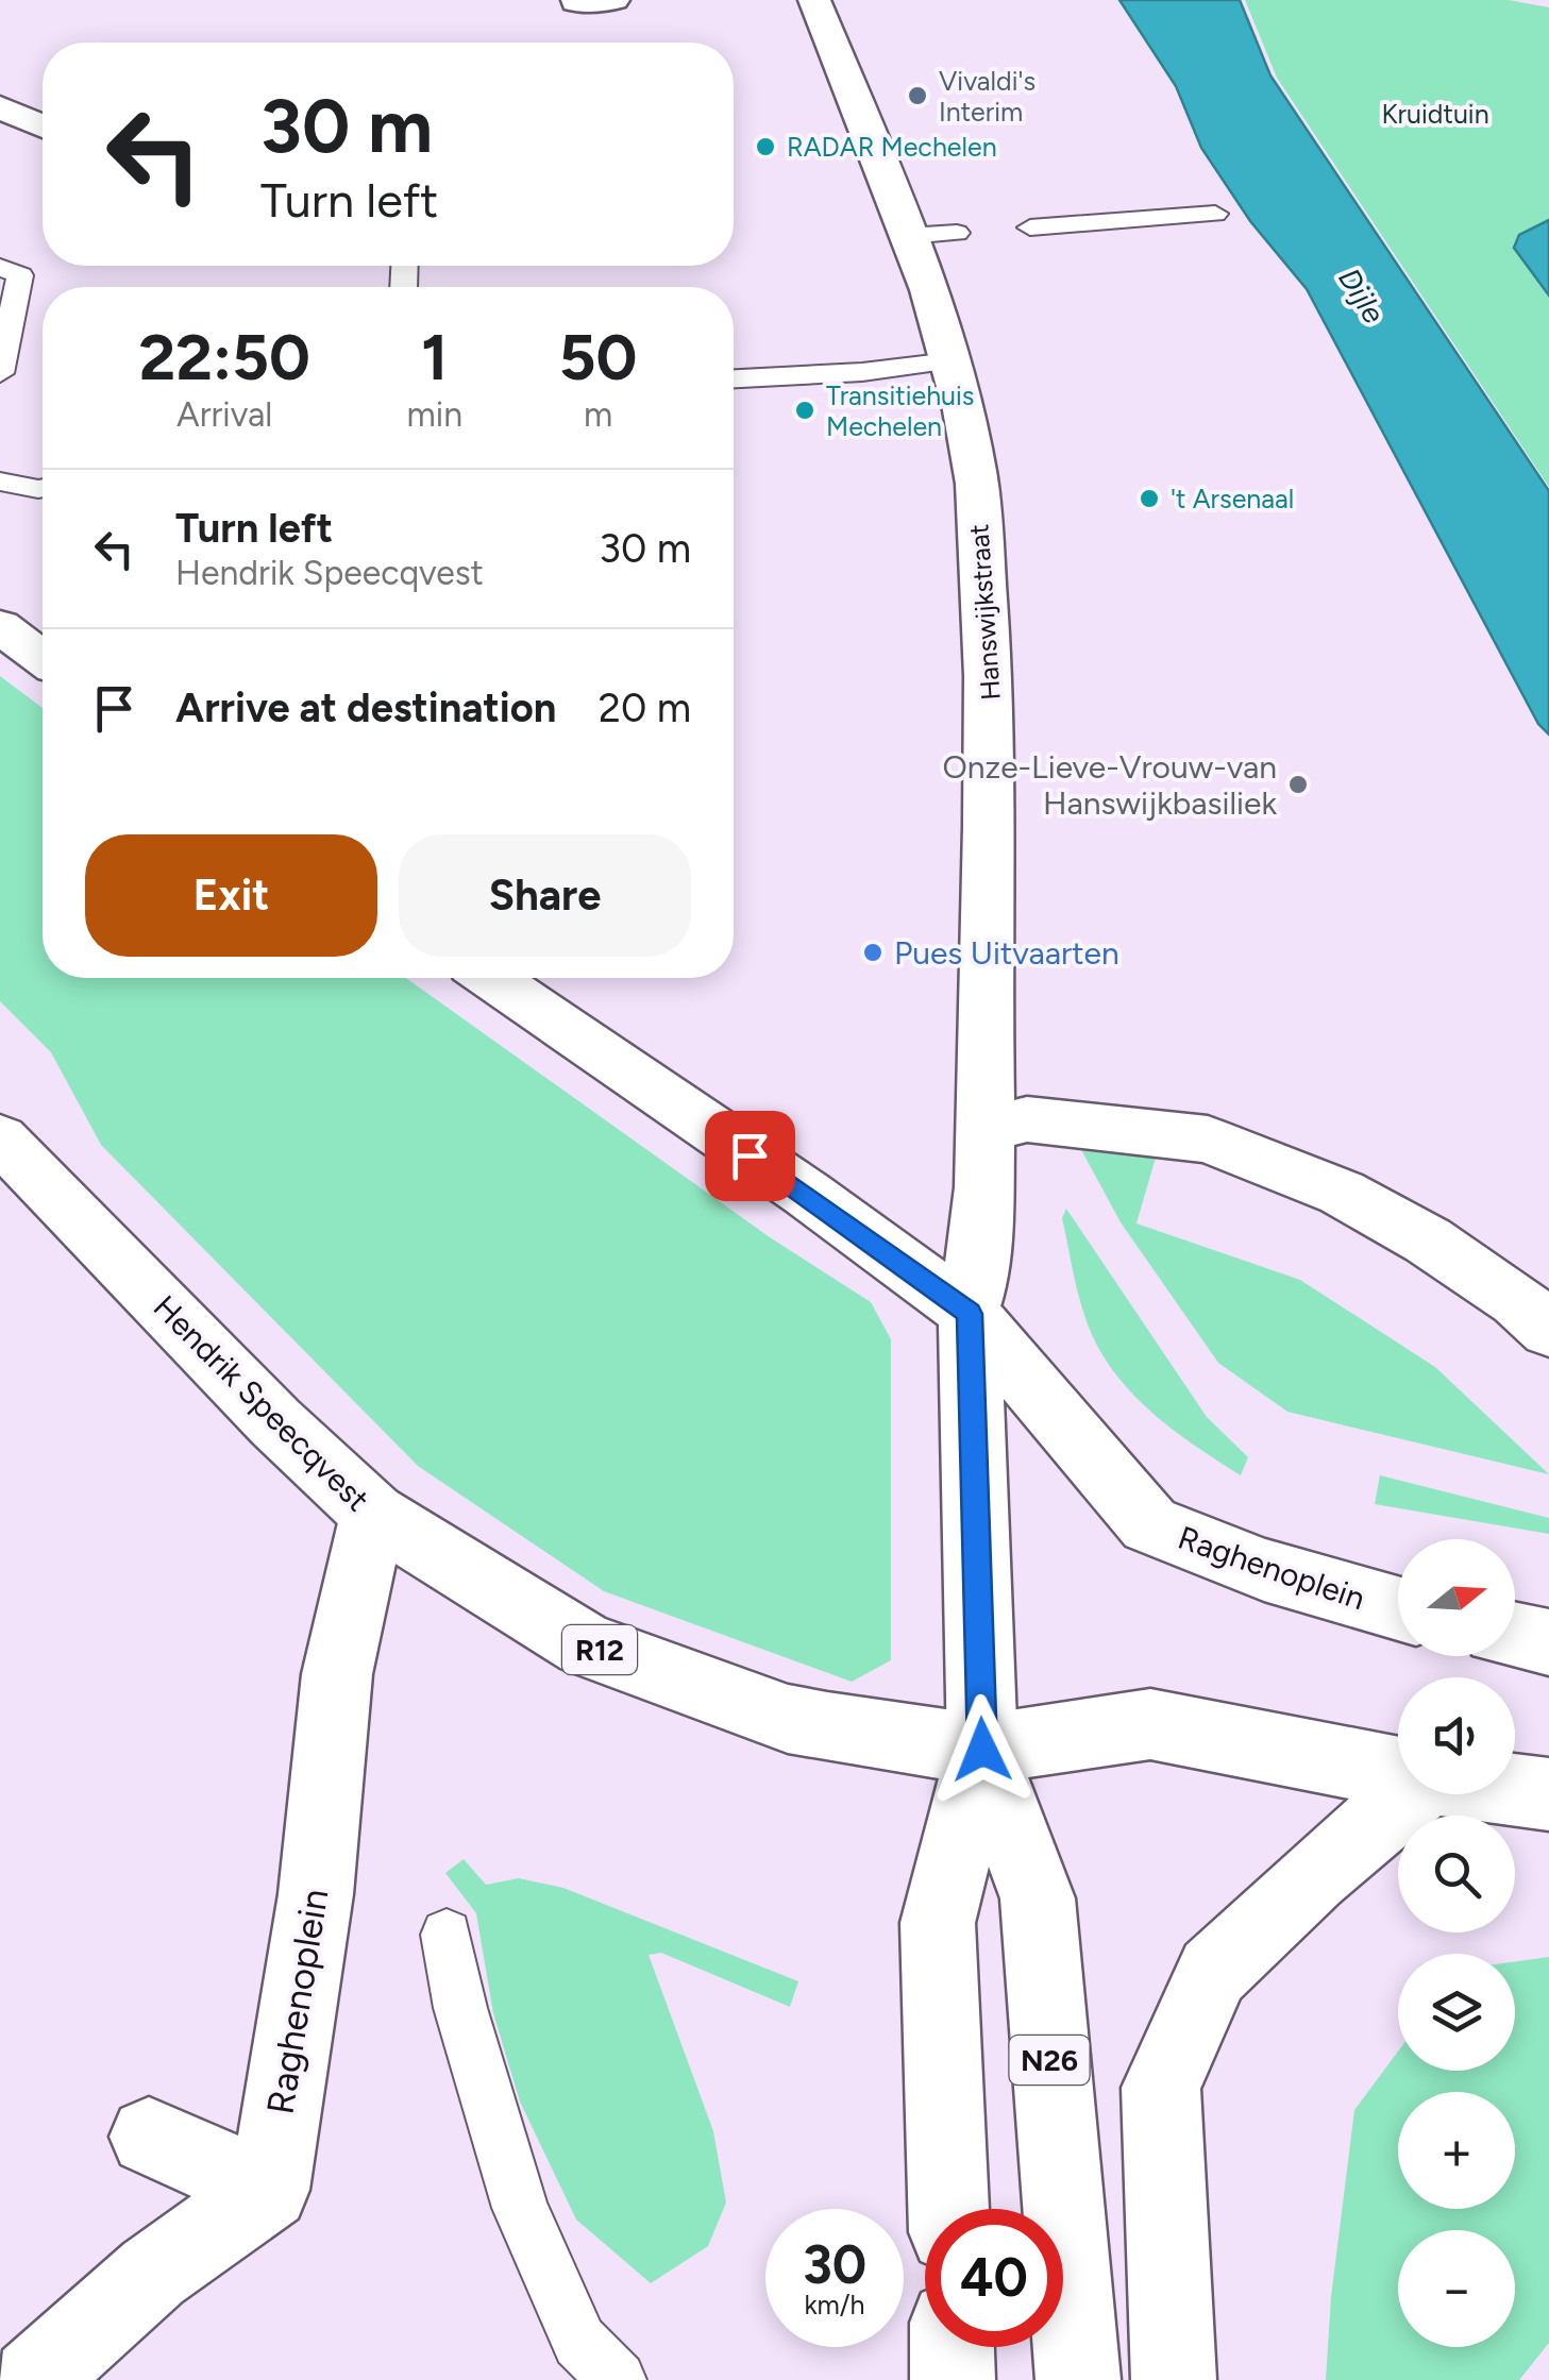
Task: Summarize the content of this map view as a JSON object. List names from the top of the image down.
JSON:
{
  "streets": {
    "street": [
      "Hanswijkstraat",
      "Hendrik Speecqvest",
      "Raghenoplein",
      "R12",
      "N26"
    ]
  },
  "crossings": [
    ["Hanswijkstraat", "Raghenoplein"],
    ["Hanswijkstraat", "N26"],
    ["Hendrik Speecqvest", "Raghenoplein"],
    ["Hendrik Speecqvest", "R12"],
    ["Hendrik Speecqvest", "N26"],
    ["Raghenoplein", "N26"],
    ["R12", "N26"]
  ],
  "water": ["Dijle"],
  "parks": ["Kruidtuin"],
  "places": [
    "Vivaldi's Interim",
    "RADAR Mechelen",
    "Transitiehuis Mechelen",
    "'t Arsenaal",
    "Onze-Lieve-Vrouw-van Hanswijkbasiliek",
    "Pues Uitvaarten"
  ],
  "north": "right",
  "page": {
    "turn": ["30 m", "Turn left"],
    "eta": [
      "22:50",
      "Arrival",
      "1",
      "min",
      "50",
      "m"
    ],
    "list": [
      {
        "name": "Turn left",
        "note": "Hendrik Speecqvest",
        "value": "30 m"
      },
      {
        "name": "Arrive at destination",
        "value": "20 m"
      }
    ],
    "buttons": ["Exit", "Share"],
    "map_buttons": ["+", "−"],
    "speed": "30 km/h",
    "limit": "40"
  }
}
